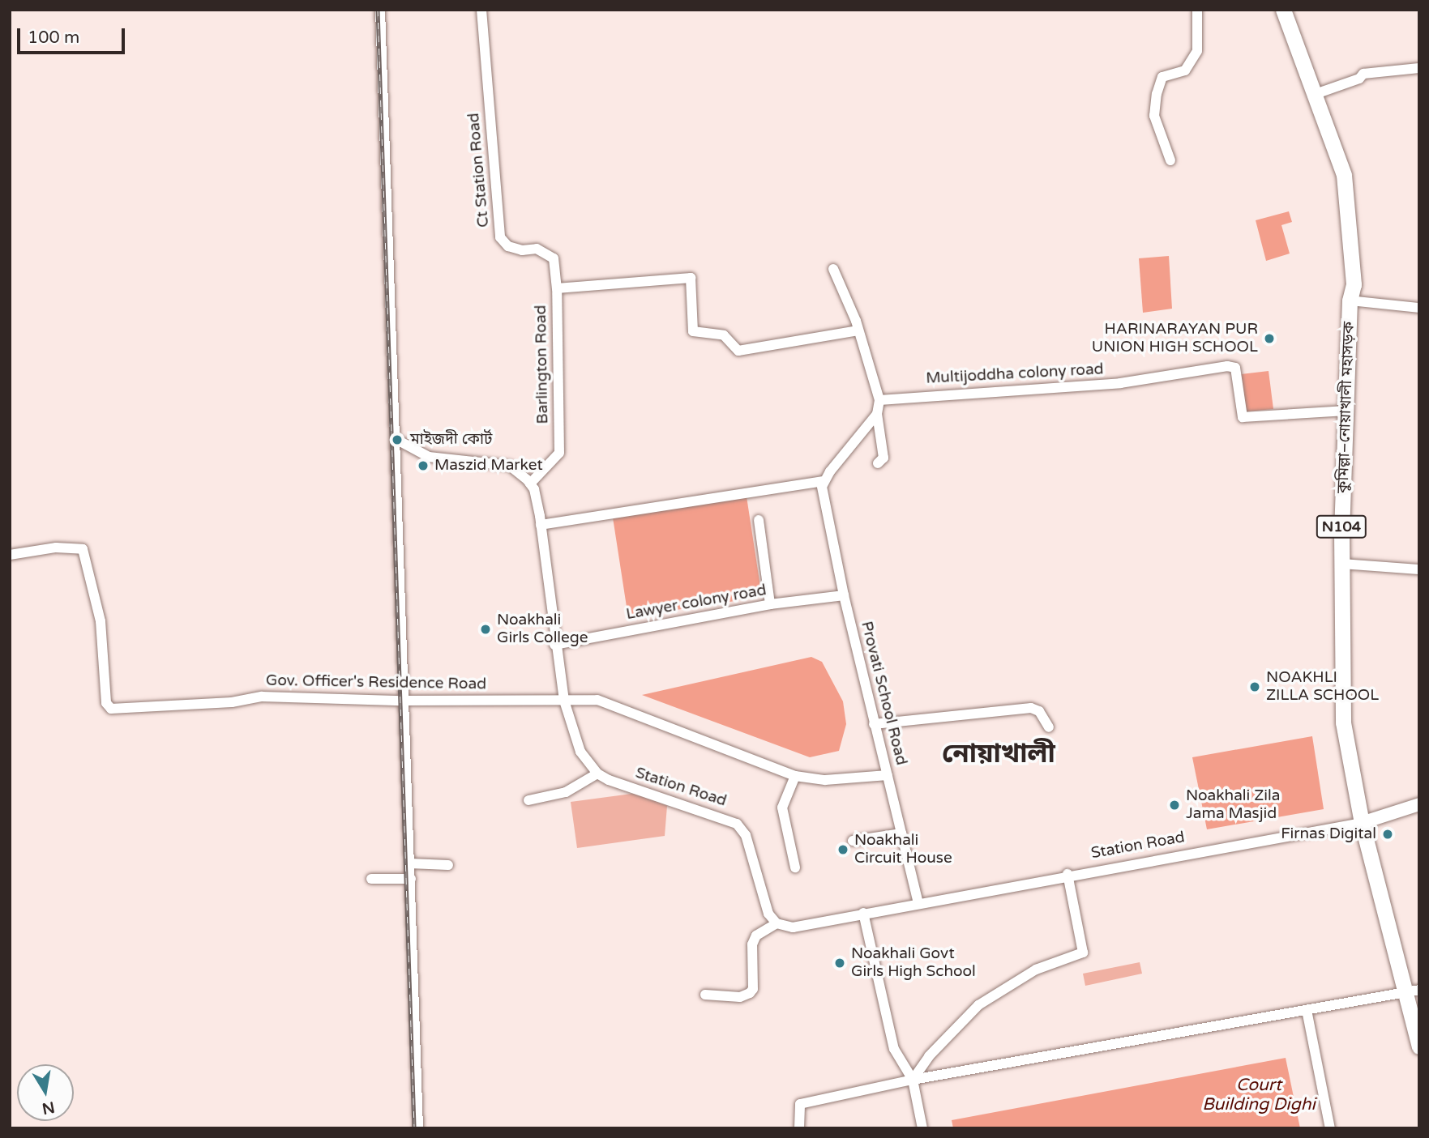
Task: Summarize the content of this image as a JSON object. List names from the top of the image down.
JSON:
{
  "streets": {
    "highway": ["কুমিল্লা–নোয়াখালী মহাসড়ক", "N104"],
    "street": [
      "Ct Station Road",
      "Barlington Road",
      "Multijoddha colony road",
      "Lawyer colony road",
      "Gov. Officer's Residence Road",
      "Provati School Road",
      "Station Road"
    ]
  },
  "crossings": [
    ["Ct Station Road", "Barlington Road"],
    ["Multijoddha colony road", "কুমিল্লা–নোয়াখালী মহাসড়ক"],
    ["কুমিল্লা–নোয়াখালী মহাসড়ক", "Station Road"],
    ["Lawyer colony road", "Provati School Road"],
    ["Gov. Officer's Residence Road", "Provati School Road"],
    ["Provati School Road", "Station Road"]
  ],
  "districts": ["নোয়াখালী"],
  "water": ["Court Building Dighi"],
  "places": [
    "HARINARAYAN PUR UNION HIGH SCHOOL",
    "মাইজদী কোর্ট",
    "Maszid Market",
    "Noakhali Girls College",
    "NOAKHLI ZILLA SCHOOL",
    "Noakhali Zila Jama Masjid",
    "Firnas Digital",
    "Noakhali Circuit House",
    "Noakhali Govt Girls High School"
  ],
  "scale_bar": "100 m",
  "north": "bottom"
}
